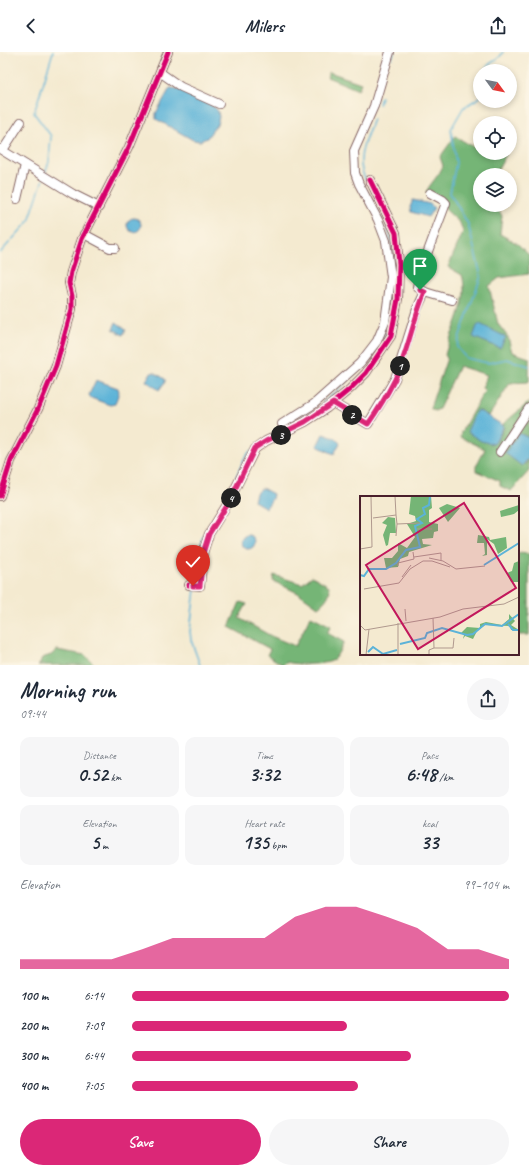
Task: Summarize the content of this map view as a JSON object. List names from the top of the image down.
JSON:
{
  "north": "bottom right",
  "page": {
    "header": "Milers",
    "pins": [
      "1",
      "2",
      "3",
      "4"
    ],
    "heading": ["Morning run", "09:44"],
    "stats": [
      ["Distance", "0.52 km"],
      ["Time", "3:32"],
      ["Pace", "6:48 /km"],
      ["Elevation", "5 m"],
      ["Heart rate", "135 bpm"],
      ["kcal", "33"]
    ],
    "chart": ["Elevation", "99–104 m"],
    "list": [
      {
        "name": "100 m",
        "note": "6:14"
      },
      {
        "name": "200 m",
        "note": "7:09"
      },
      {
        "name": "300 m",
        "note": "6:44"
      },
      {
        "name": "400 m",
        "note": "7:05"
      }
    ],
    "buttons": ["Save", "Share"]
  }
}
